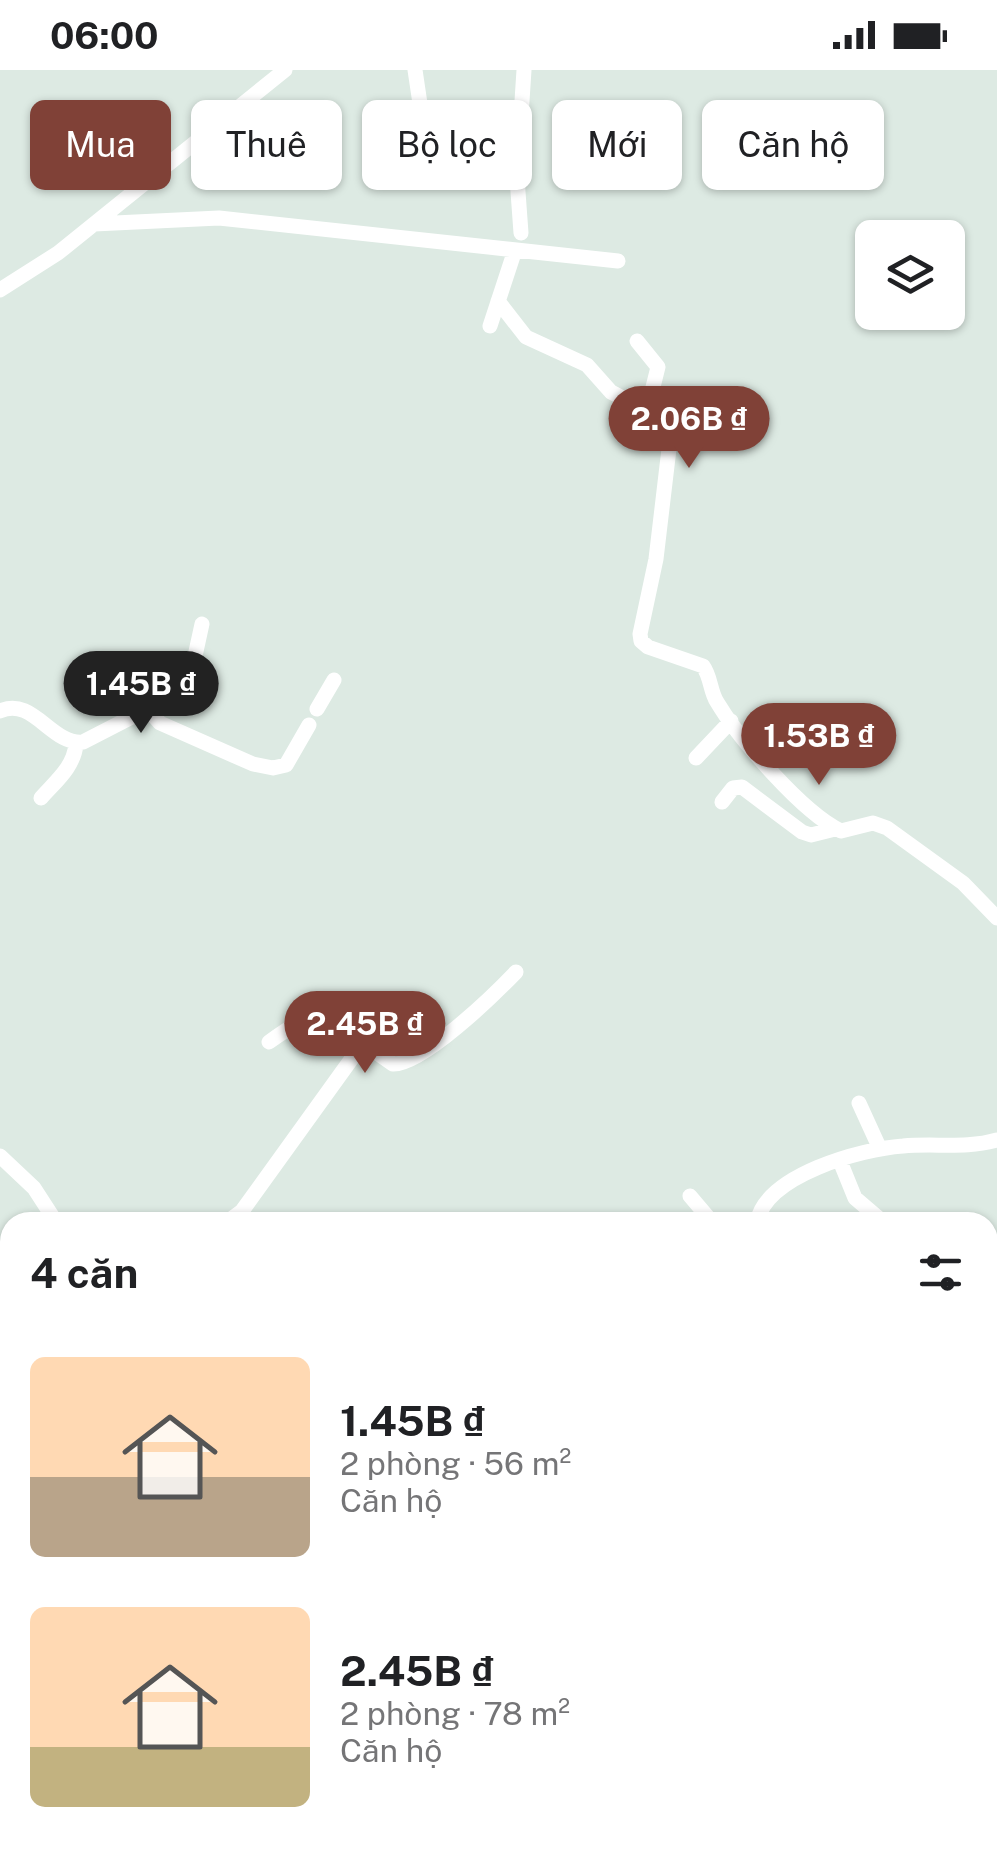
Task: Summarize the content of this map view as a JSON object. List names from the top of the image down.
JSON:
{
  "page": {
    "status": "06:00",
    "chip": [
      "Mua",
      "Thuê",
      "Bộ lọc",
      "Mới",
      "Căn hộ"
    ],
    "price": [
      "2.06B ₫",
      "1.45B ₫",
      "1.53B ₫",
      "2.45B ₫"
    ],
    "heading": "4 căn",
    "list": [
      {
        "name": "1.45B ₫",
        "note": "2 phòng · 56 m² · Căn hộ"
      },
      {
        "name": "2.45B ₫",
        "note": "2 phòng · 78 m² · Căn hộ"
      }
    ]
  }
}
